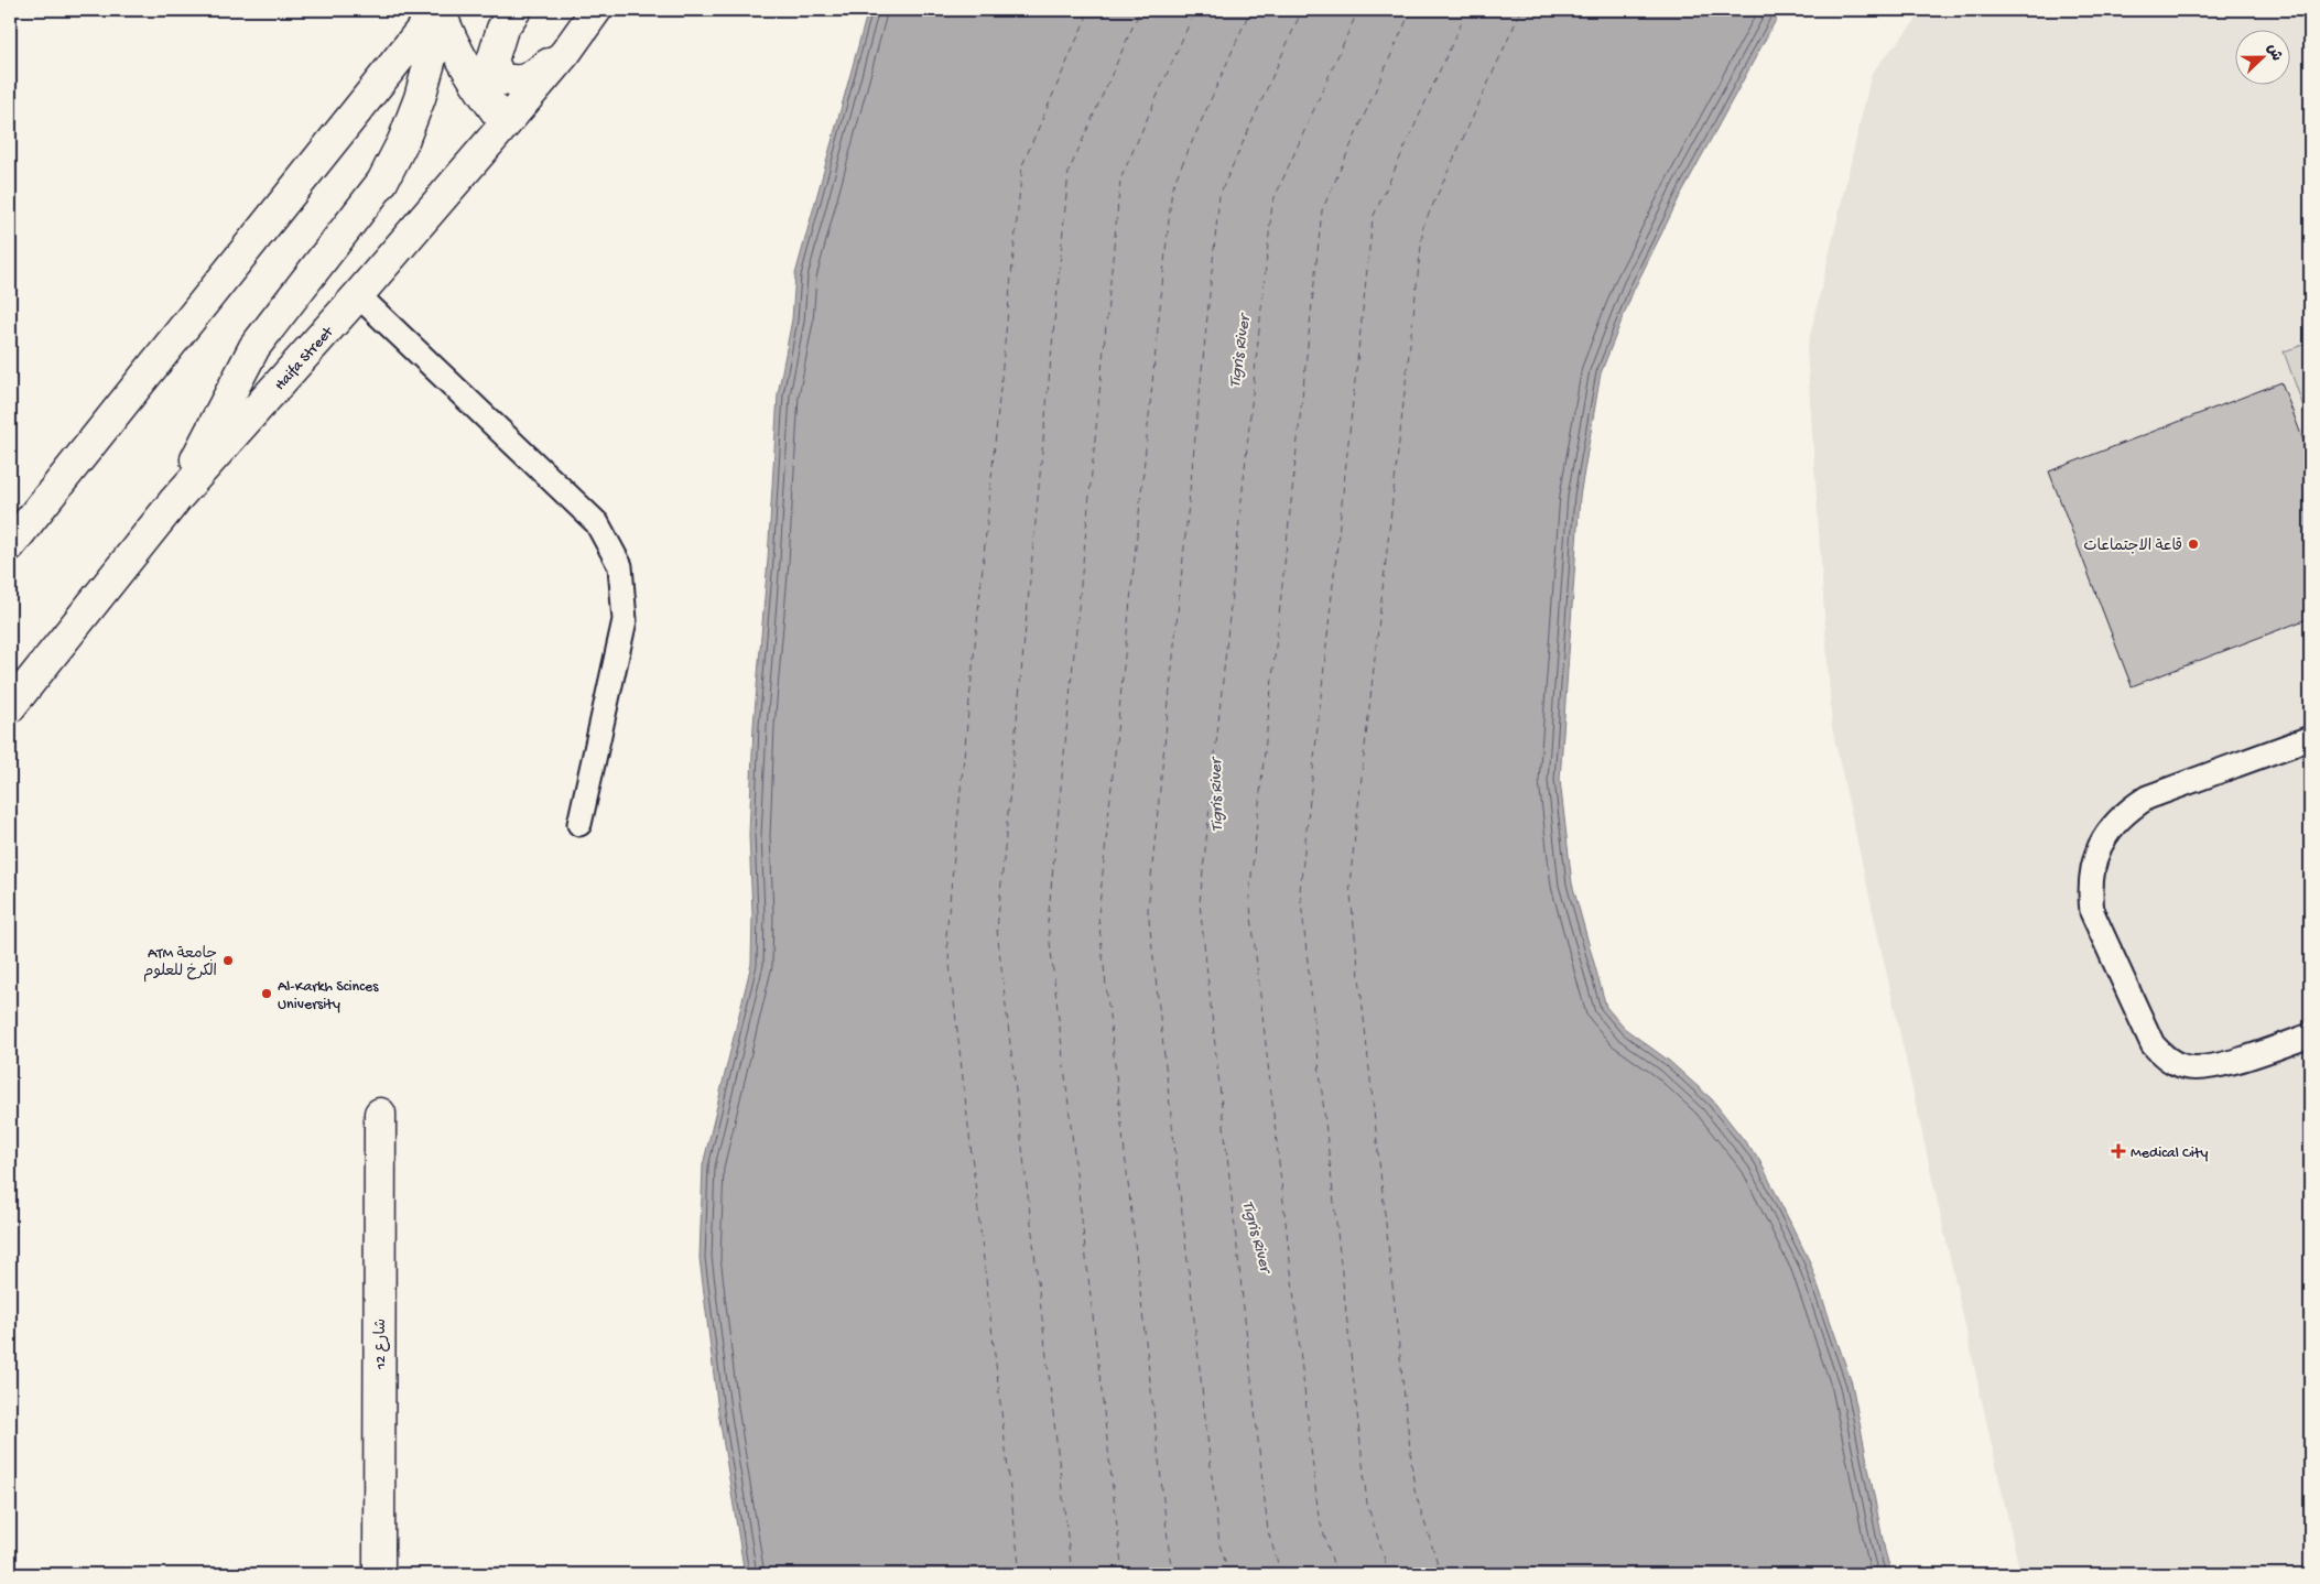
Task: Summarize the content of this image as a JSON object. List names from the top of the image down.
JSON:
{
  "streets": {
    "main road": ["Haifa Street", "شارع 12"]
  },
  "water": ["Tigris River"],
  "places": {
    "other": ["قاعة الاجتماعات", "ATM جامعة الكرخ للعلوم", "Al-Karkh Scinces University"],
    "health": ["Medical City"]
  },
  "north": "right"
}
